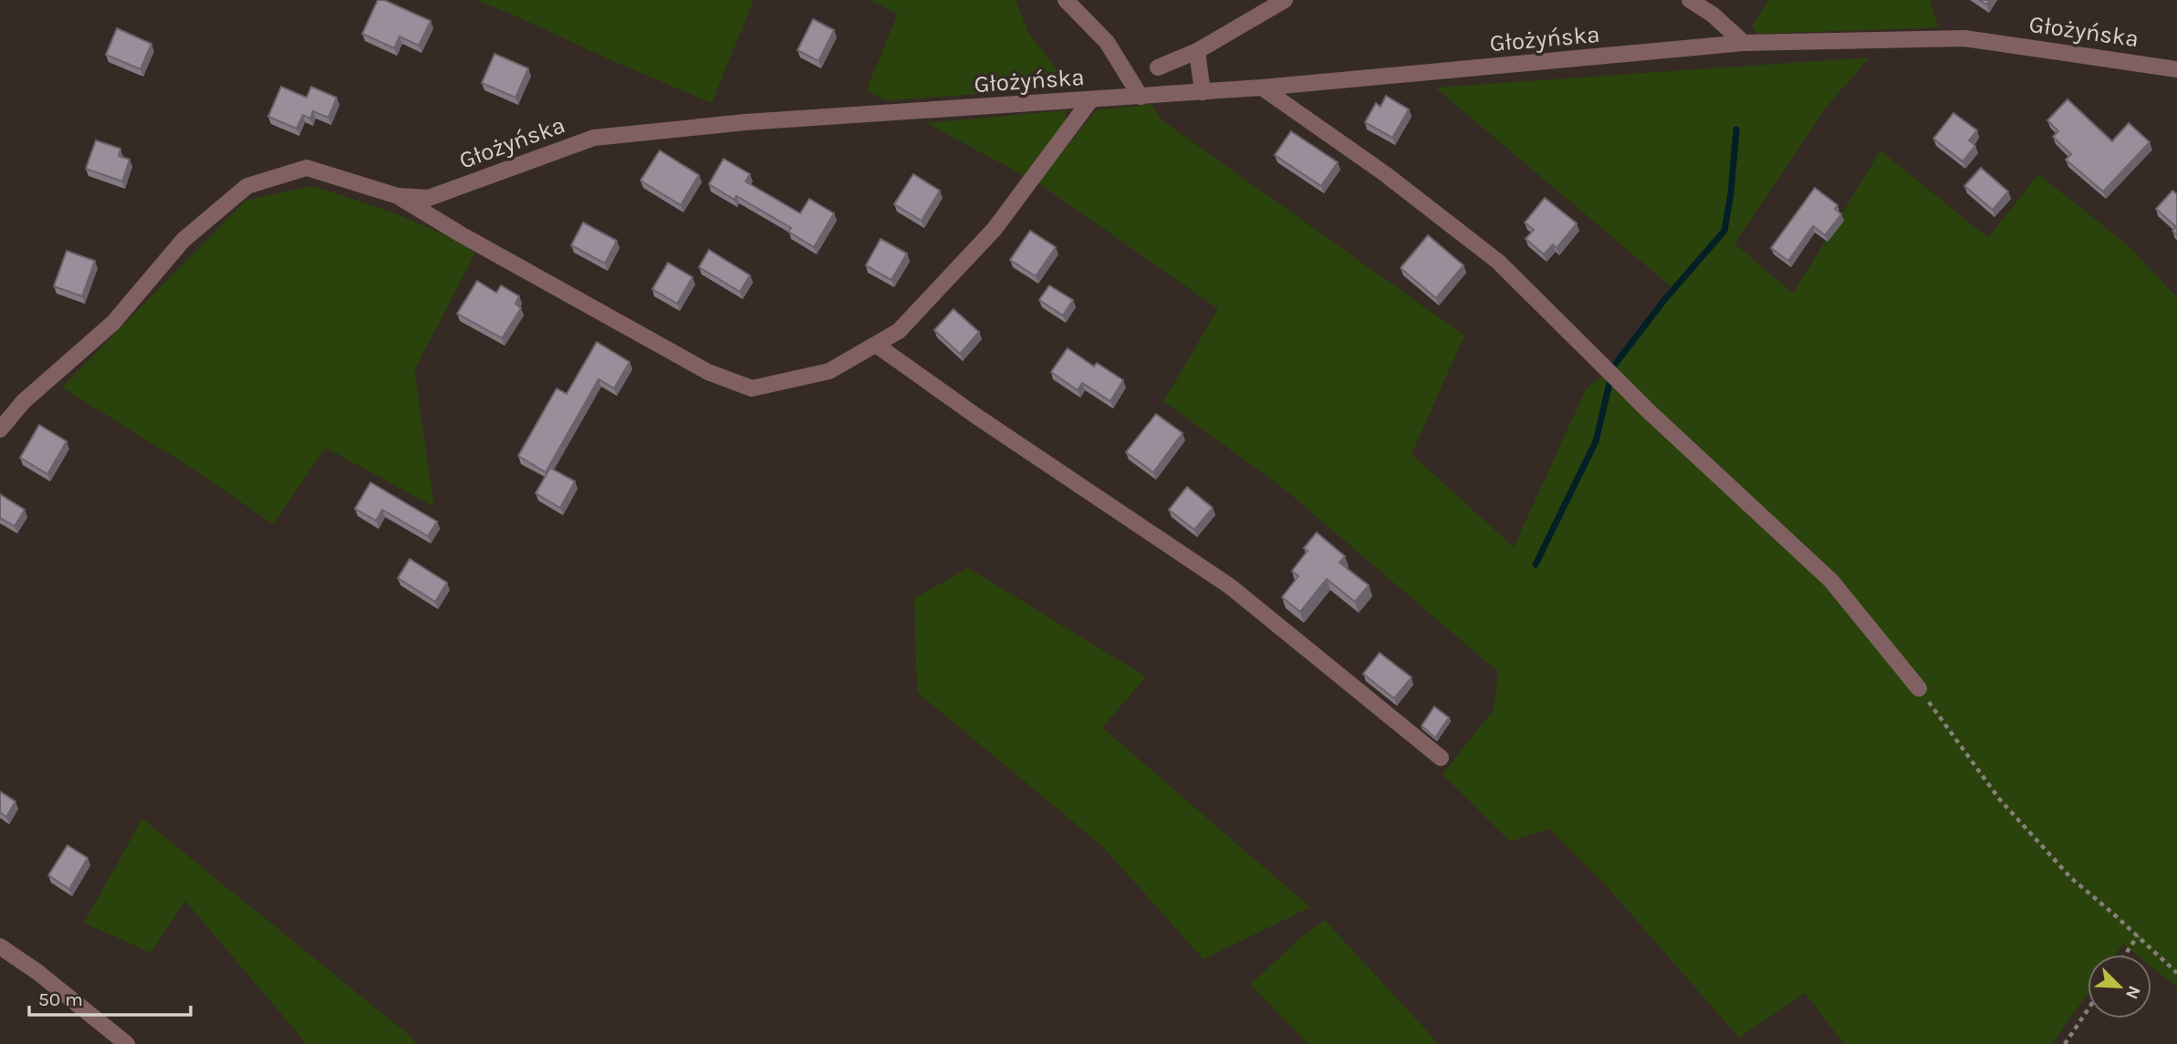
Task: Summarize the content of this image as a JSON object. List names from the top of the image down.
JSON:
{
  "streets": {
    "street": ["Głożyńska"]
  },
  "scale_bar": "50 m",
  "north": "bottom right"
}
